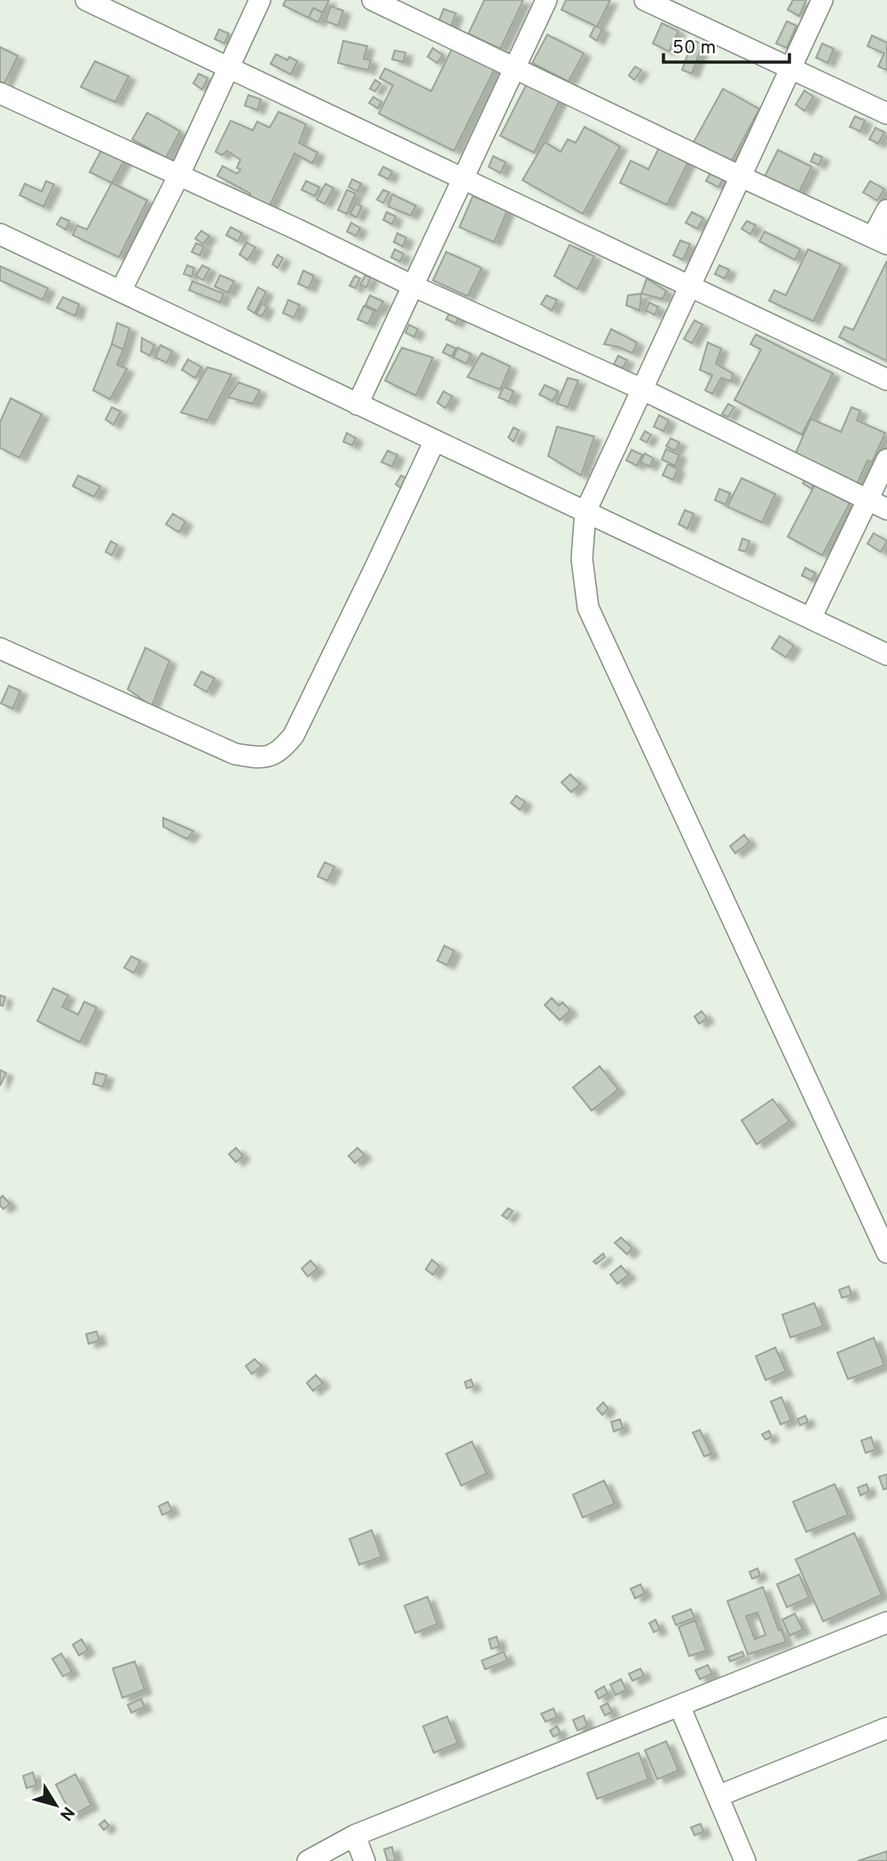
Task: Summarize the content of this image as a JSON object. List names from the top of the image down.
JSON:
{
  "scale_bar": "50 m",
  "north": "bottom right"
}
